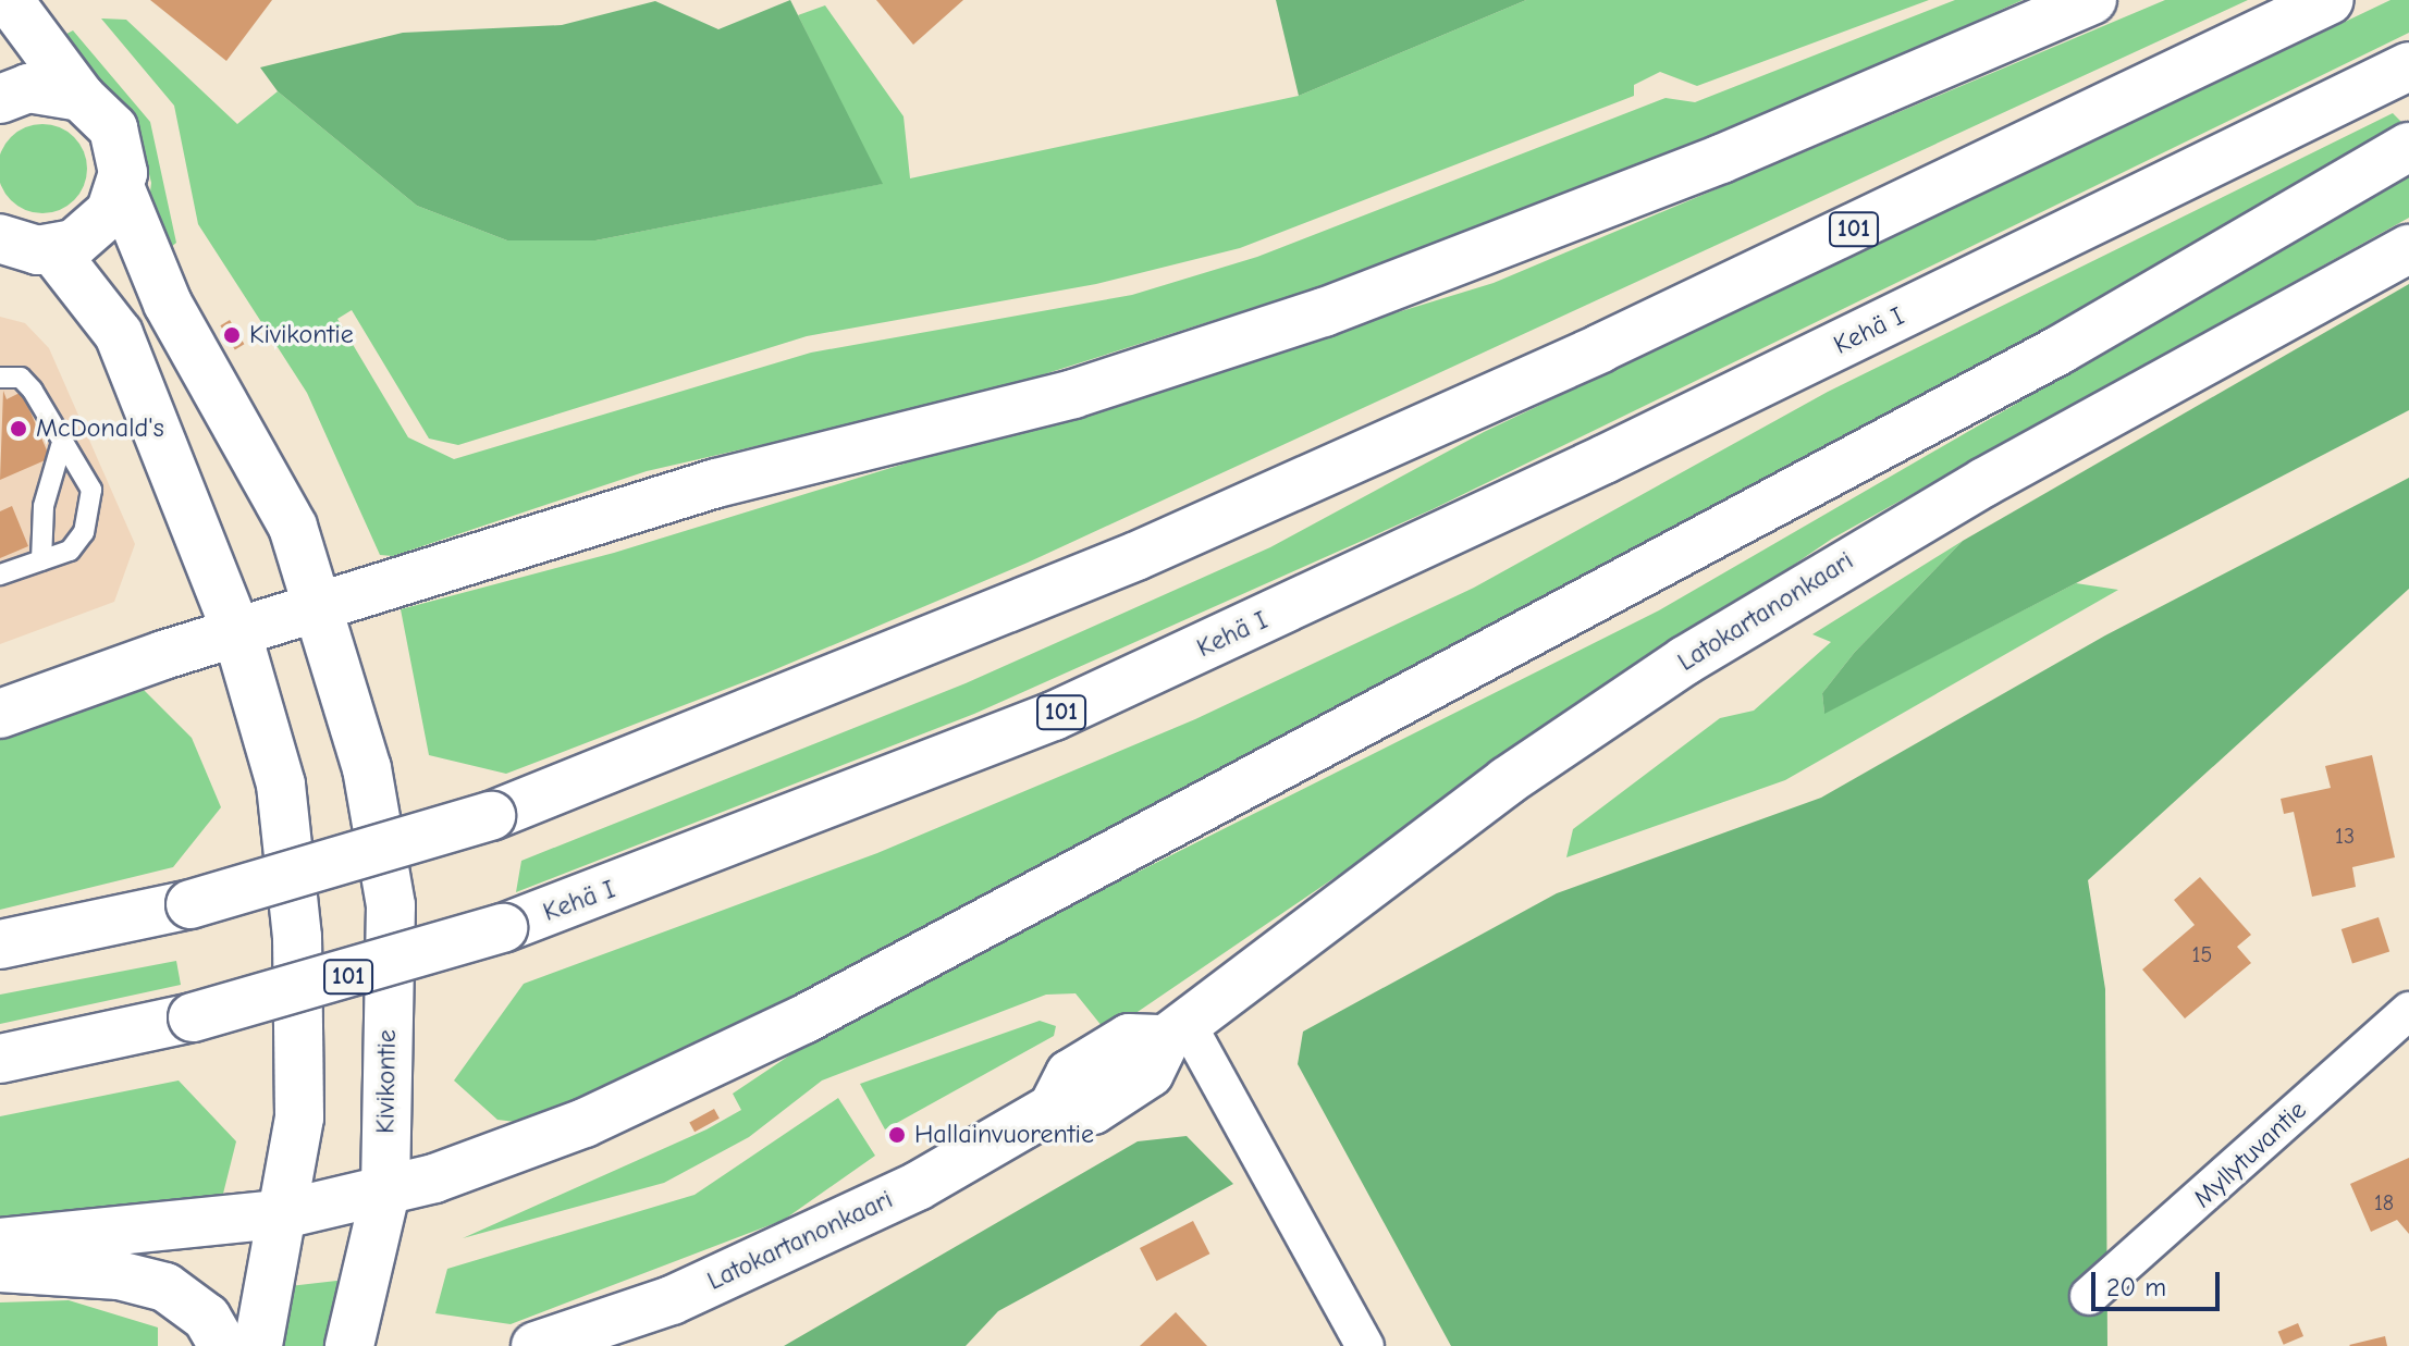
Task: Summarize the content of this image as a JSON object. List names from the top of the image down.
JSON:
{
  "streets": {
    "main road": [
      "101",
      "Kehä I",
      "Latokartanonkaari",
      "Kivikontie"
    ],
    "street": ["Myllytuvantie"]
  },
  "places": ["Kivikontie", "McDonald's", "Hallainvuorentie"],
  "house_numbers": ["13", "15", "18"],
  "scale_bar": "20 m"
}
